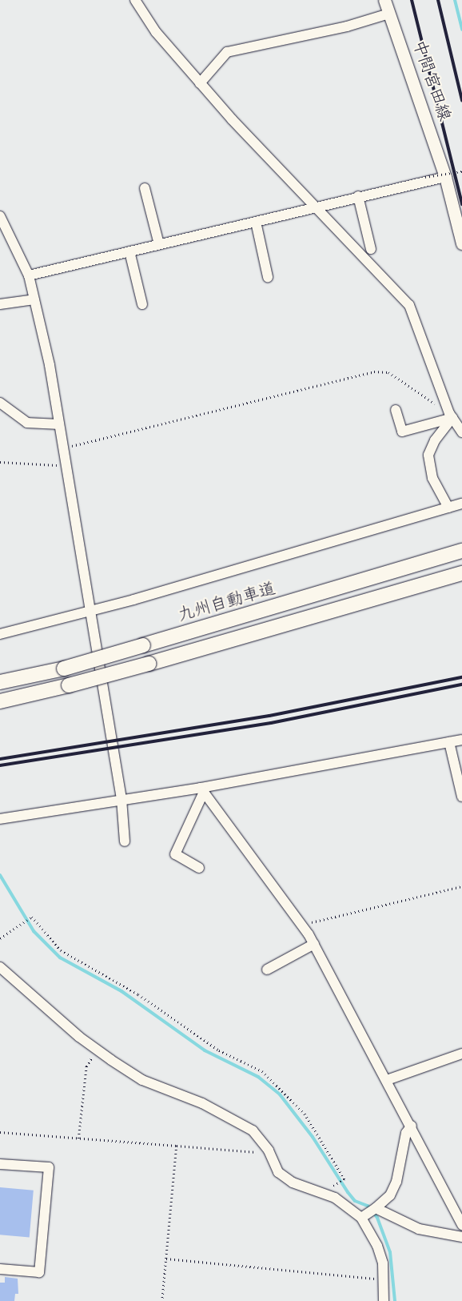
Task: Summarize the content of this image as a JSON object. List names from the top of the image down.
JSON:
{
  "streets": {
    "highway": ["九州自動車道"],
    "main road": ["中間宮田線"]
  }
}
